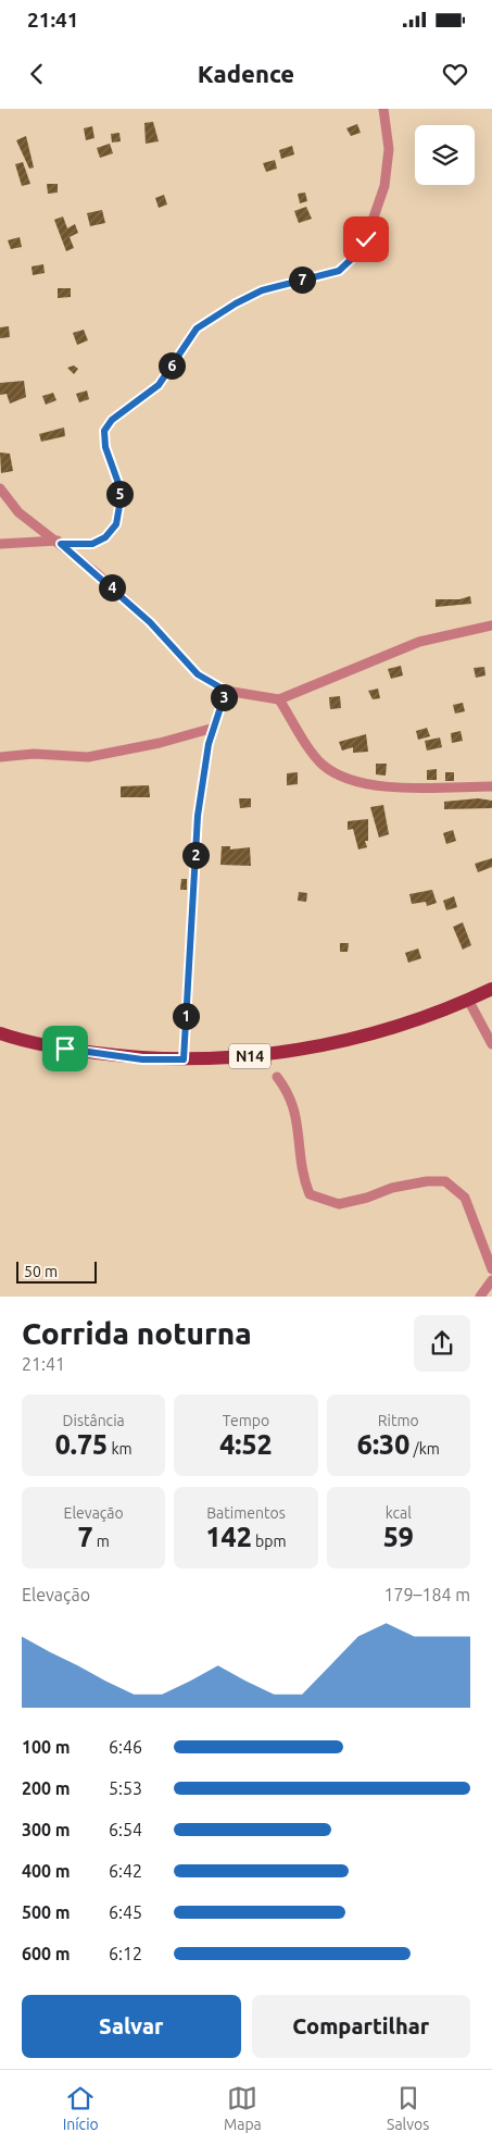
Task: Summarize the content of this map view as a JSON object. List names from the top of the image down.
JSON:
{
  "streets": {
    "main road": ["N14"]
  },
  "scale_bar": "50 m",
  "page": {
    "status": "21:41",
    "header": "Kadence",
    "pins": [
      "7",
      "6",
      "5",
      "4",
      "3",
      "2",
      "1"
    ],
    "scale": "50 m",
    "heading": ["Corrida noturna", "21:41"],
    "stats": [
      ["Distância", "0.75 km"],
      ["Tempo", "4:52"],
      ["Ritmo", "6:30 /km"],
      ["Elevação", "7 m"],
      ["Batimentos", "142 bpm"],
      ["kcal", "59"]
    ],
    "chart": ["Elevação", "179–184 m"],
    "list": [
      {
        "name": "100 m",
        "note": "6:46"
      },
      {
        "name": "200 m",
        "note": "5:53"
      },
      {
        "name": "300 m",
        "note": "6:54"
      },
      {
        "name": "400 m",
        "note": "6:42"
      },
      {
        "name": "500 m",
        "note": "6:45"
      },
      {
        "name": "600 m",
        "note": "6:12"
      }
    ],
    "buttons": ["Salvar", "Compartilhar"],
    "tabs": ["Início", "Mapa", "Salvos"]
  }
}
